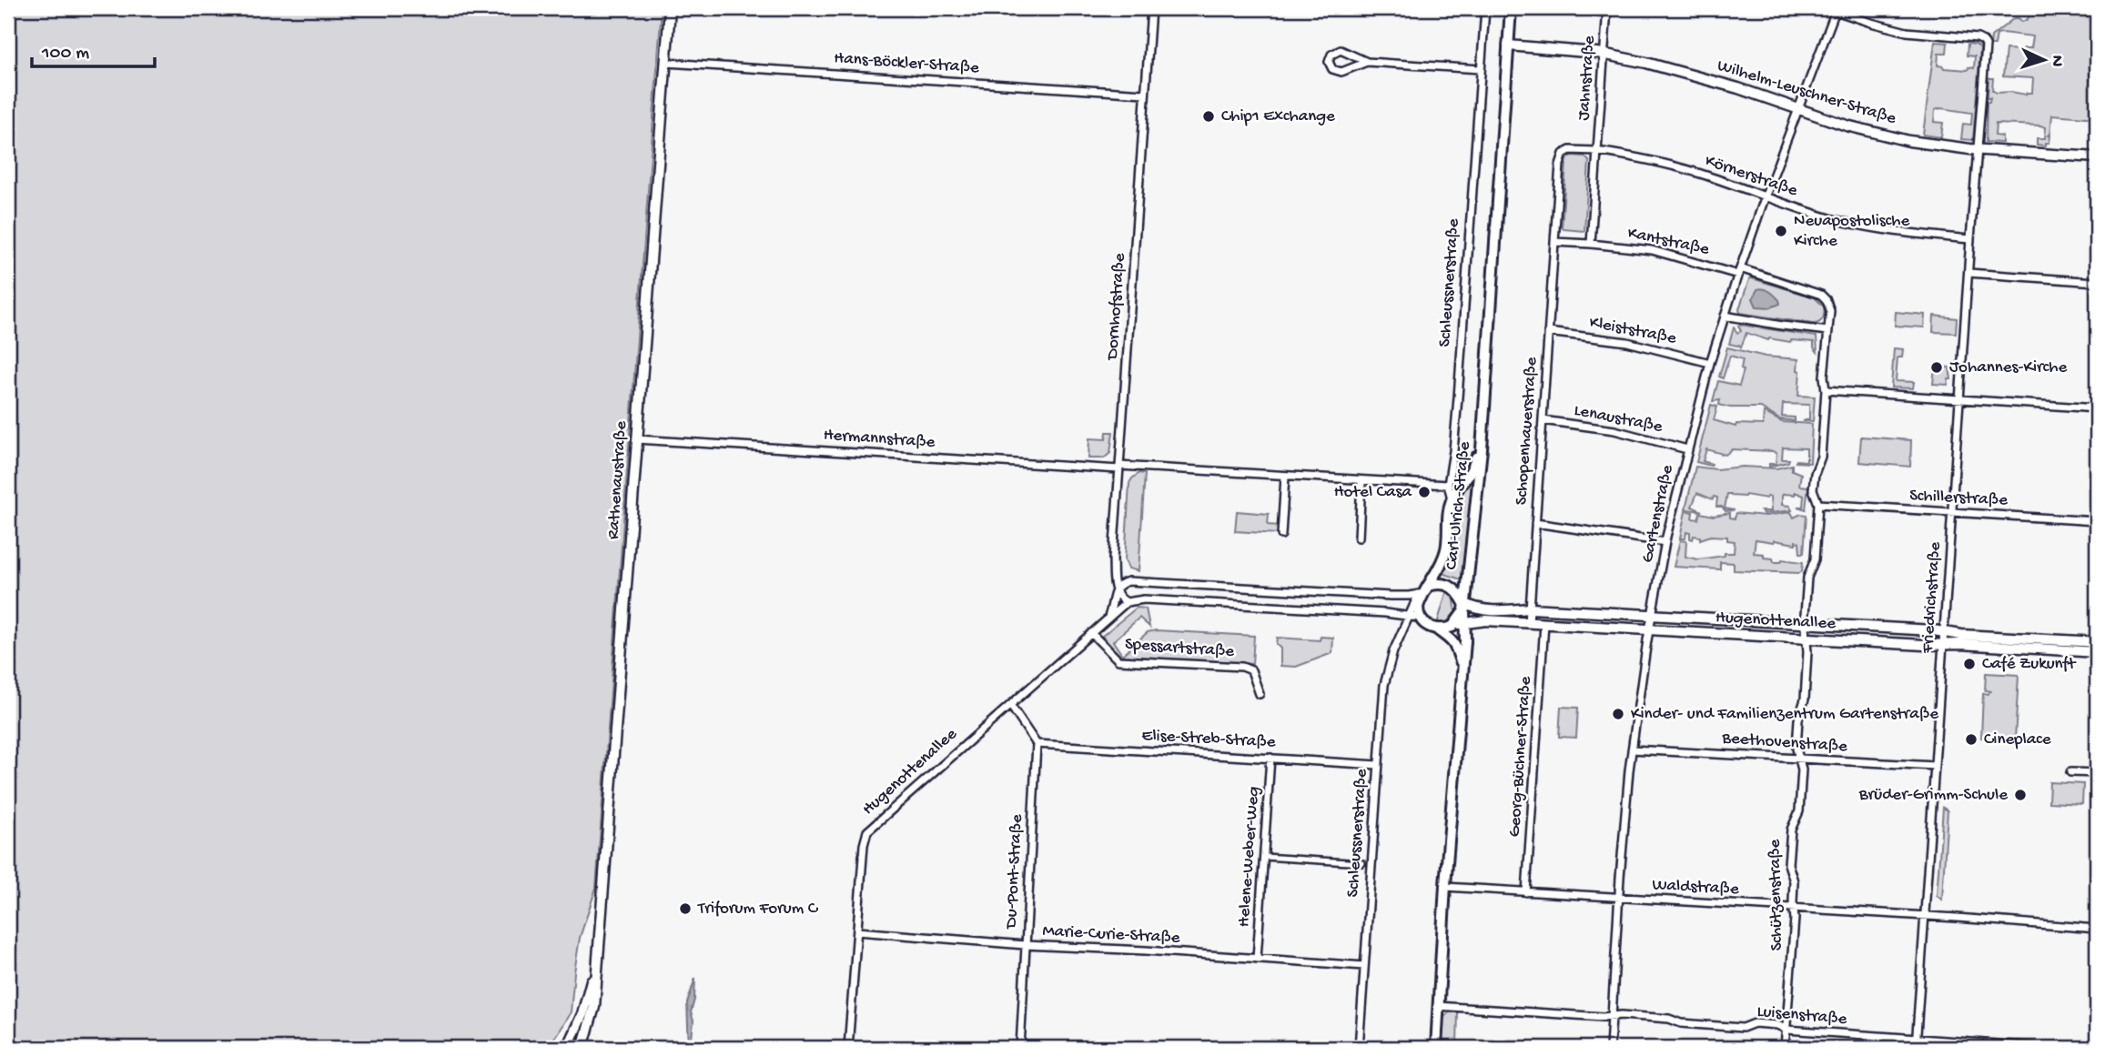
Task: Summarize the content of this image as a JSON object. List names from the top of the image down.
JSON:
{
  "streets": {
    "main road": ["Schleussnerstraße", "Carl-Ulrich-Straße", "Hugenottenallee"],
    "street": [
      "Hans-Böckler-Straße",
      "Jahnstraße",
      "Wilhelm-Leuschner-Straße",
      "Körnerstraße",
      "Kantstraße",
      "Dornhofstraße",
      "Kleiststraße",
      "Lenaustraße",
      "Schopenhauerstraße",
      "Hermannstraße",
      "Rathenaustraße",
      "Schillerstraße",
      "Gartenstraße",
      "Friedrichstraße",
      "Spessartstraße",
      "Elise-Streb-Straße",
      "Beethovenstraße",
      "Georg-Büchner-Straße",
      "Helene-Weber-Weg",
      "Du-Pont-Straße",
      "Waldstraße",
      "Schützenstraße",
      "Marie-Curie-Straße",
      "Luisenstraße"
    ]
  },
  "crossings": [
    ["Hans-Böckler-Straße", "Dornhofstraße"],
    ["Hans-Böckler-Straße", "Rathenaustraße"],
    ["Jahnstraße", "Wilhelm-Leuschner-Straße"],
    ["Jahnstraße", "Körnerstraße"],
    ["Jahnstraße", "Kantstraße"],
    ["Wilhelm-Leuschner-Straße", "Carl-Ulrich-Straße"],
    ["Wilhelm-Leuschner-Straße", "Gartenstraße"],
    ["Wilhelm-Leuschner-Straße", "Friedrichstraße"],
    ["Körnerstraße", "Kantstraße"],
    ["Körnerstraße", "Schopenhauerstraße"],
    ["Körnerstraße", "Gartenstraße"],
    ["Körnerstraße", "Friedrichstraße"],
    ["Kantstraße", "Schopenhauerstraße"],
    ["Kantstraße", "Gartenstraße"],
    ["Kantstraße", "Schützenstraße"],
    ["Schleussnerstraße", "Hermannstraße"],
    ["Schleussnerstraße", "Carl-Ulrich-Straße"],
    ["Schleussnerstraße", "Hugenottenallee"],
    ["Schleussnerstraße", "Elise-Streb-Straße"],
    ["Schleussnerstraße", "Marie-Curie-Straße"],
    ["Dornhofstraße", "Hermannstraße"],
    ["Dornhofstraße", "Hugenottenallee"],
    ["Kleiststraße", "Schopenhauerstraße"],
    ["Kleiststraße", "Gartenstraße"],
    ["Lenaustraße", "Schopenhauerstraße"],
    ["Lenaustraße", "Gartenstraße"],
    ["Schopenhauerstraße", "Hugenottenallee"],
    ["Hermannstraße", "Rathenaustraße"],
    ["Schillerstraße", "Friedrichstraße"],
    ["Schillerstraße", "Schützenstraße"],
    ["Carl-Ulrich-Straße", "Hugenottenallee"],
    ["Carl-Ulrich-Straße", "Waldstraße"],
    ["Carl-Ulrich-Straße", "Luisenstraße"],
    ["Gartenstraße", "Friedrichstraße"],
    ["Gartenstraße", "Hugenottenallee"],
    ["Gartenstraße", "Beethovenstraße"],
    ["Gartenstraße", "Waldstraße"],
    ["Gartenstraße", "Luisenstraße"],
    ["Friedrichstraße", "Hugenottenallee"],
    ["Friedrichstraße", "Beethovenstraße"],
    ["Friedrichstraße", "Waldstraße"],
    ["Friedrichstraße", "Luisenstraße"],
    ["Hugenottenallee", "Spessartstraße"],
    ["Hugenottenallee", "Georg-Büchner-Straße"],
    ["Hugenottenallee", "Schützenstraße"],
    ["Hugenottenallee", "Marie-Curie-Straße"],
    ["Elise-Streb-Straße", "Helene-Weber-Weg"],
    ["Elise-Streb-Straße", "Du-Pont-Straße"],
    ["Beethovenstraße", "Schützenstraße"],
    ["Georg-Büchner-Straße", "Waldstraße"],
    ["Helene-Weber-Weg", "Marie-Curie-Straße"],
    ["Du-Pont-Straße", "Marie-Curie-Straße"],
    ["Waldstraße", "Schützenstraße"],
    ["Schützenstraße", "Luisenstraße"]
  ],
  "places": [
    "Chip1 Exchange",
    "Neuapostolische Kirche",
    "Johannes-Kirche",
    "Hotel Casa",
    "Café Zukunft",
    "Kinder- und Familienzentrum Gartenstraße",
    "Cineplace",
    "Brüder-Grimm-Schule",
    "Triforum Forum C"
  ],
  "scale_bar": "100 m",
  "north": "right"
}
